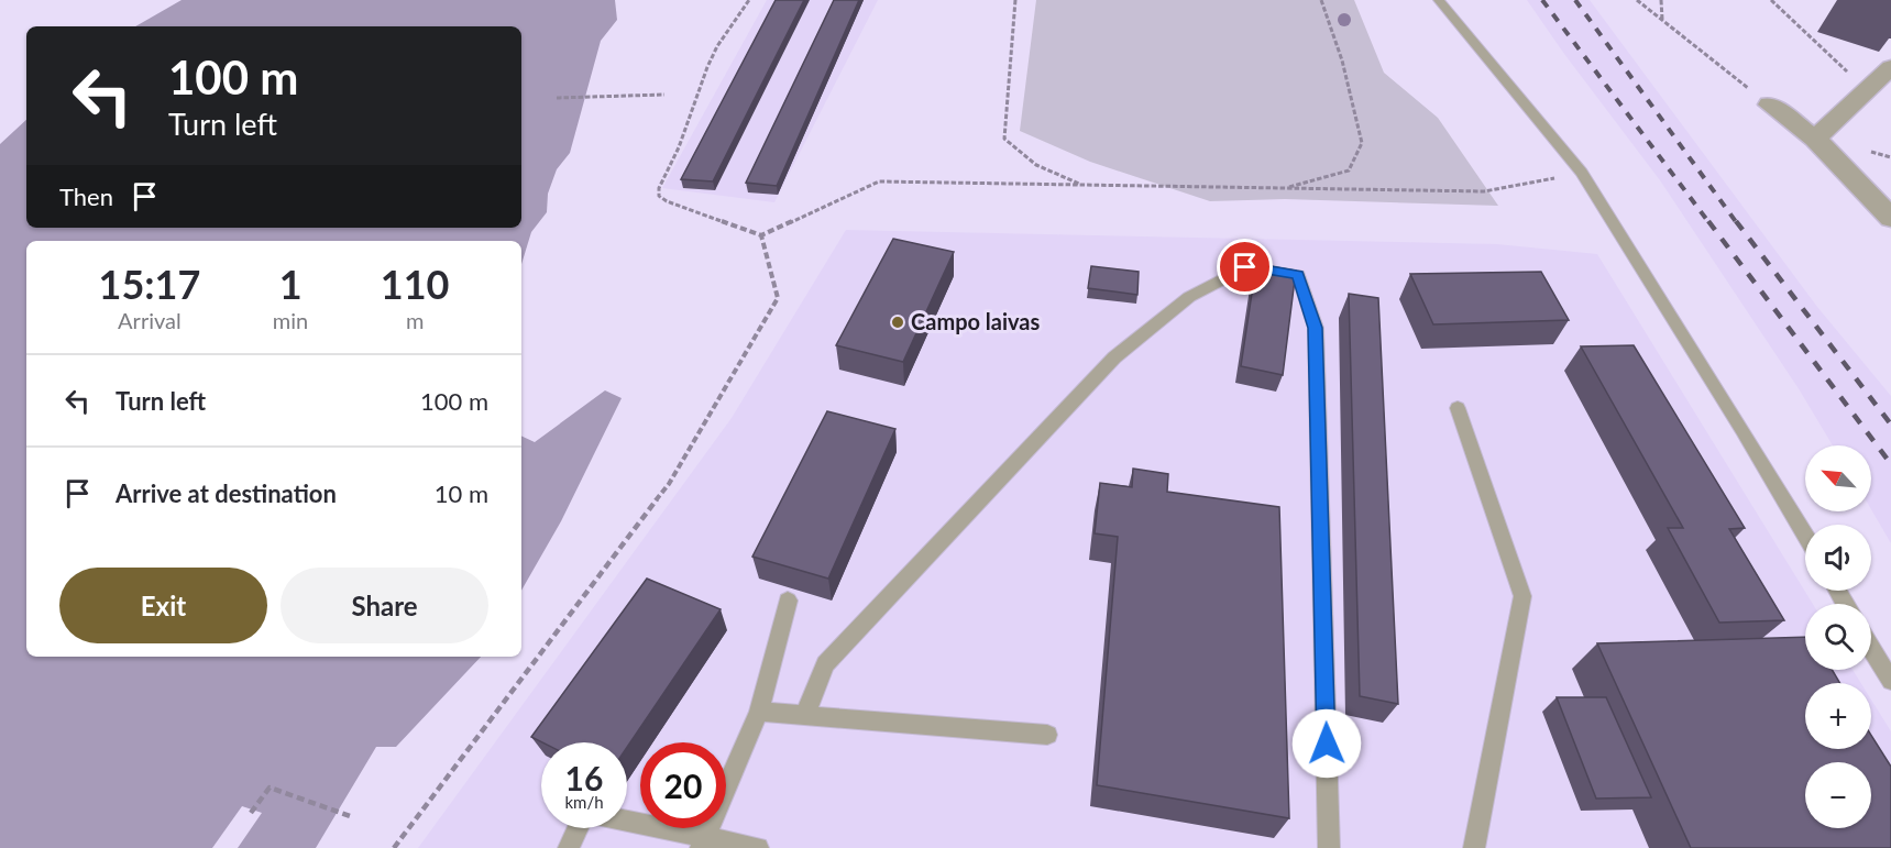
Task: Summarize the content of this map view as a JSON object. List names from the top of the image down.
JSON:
{
  "places": ["Campo laivas"],
  "north": "top left",
  "page": {
    "turn": ["100 m", "Turn left"],
    "then": "Then",
    "eta": [
      "15:17",
      "Arrival",
      "1",
      "min",
      "110",
      "m"
    ],
    "list": [
      {
        "name": "Turn left",
        "value": "100 m"
      },
      {
        "name": "Arrive at destination",
        "value": "10 m"
      }
    ],
    "map_buttons": ["+", "−"],
    "buttons": ["Exit", "Share"],
    "speed": "16 km/h",
    "limit": "20"
  }
}
